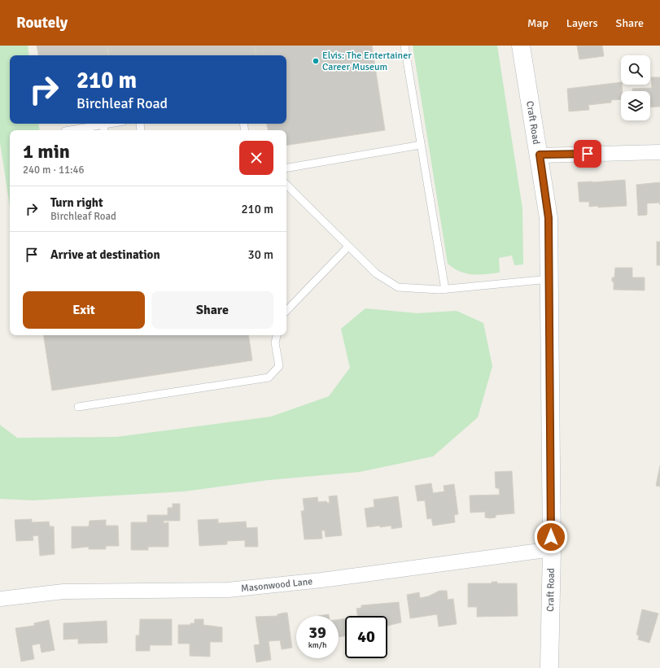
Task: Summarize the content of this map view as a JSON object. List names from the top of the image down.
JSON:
{
  "streets": {
    "street": ["Craft Road", "Masonwood Lane"]
  },
  "crossings": [
    ["Craft Road", "Masonwood Lane"]
  ],
  "places": ["Elvis: The Entertainer Career Museum"],
  "page": {
    "header": "Routely",
    "nav": ["Map", "Layers", "Share"],
    "turn": ["210 m", "Birchleaf Road"],
    "heading": ["1 min", "240 m · 11:46"],
    "list": [
      {
        "name": "Turn right",
        "note": "Birchleaf Road",
        "value": "210 m"
      },
      {
        "name": "Arrive at destination",
        "value": "30 m"
      }
    ],
    "buttons": ["Exit", "Share"],
    "speed": "39 km/h",
    "limit": "40"
  }
}
